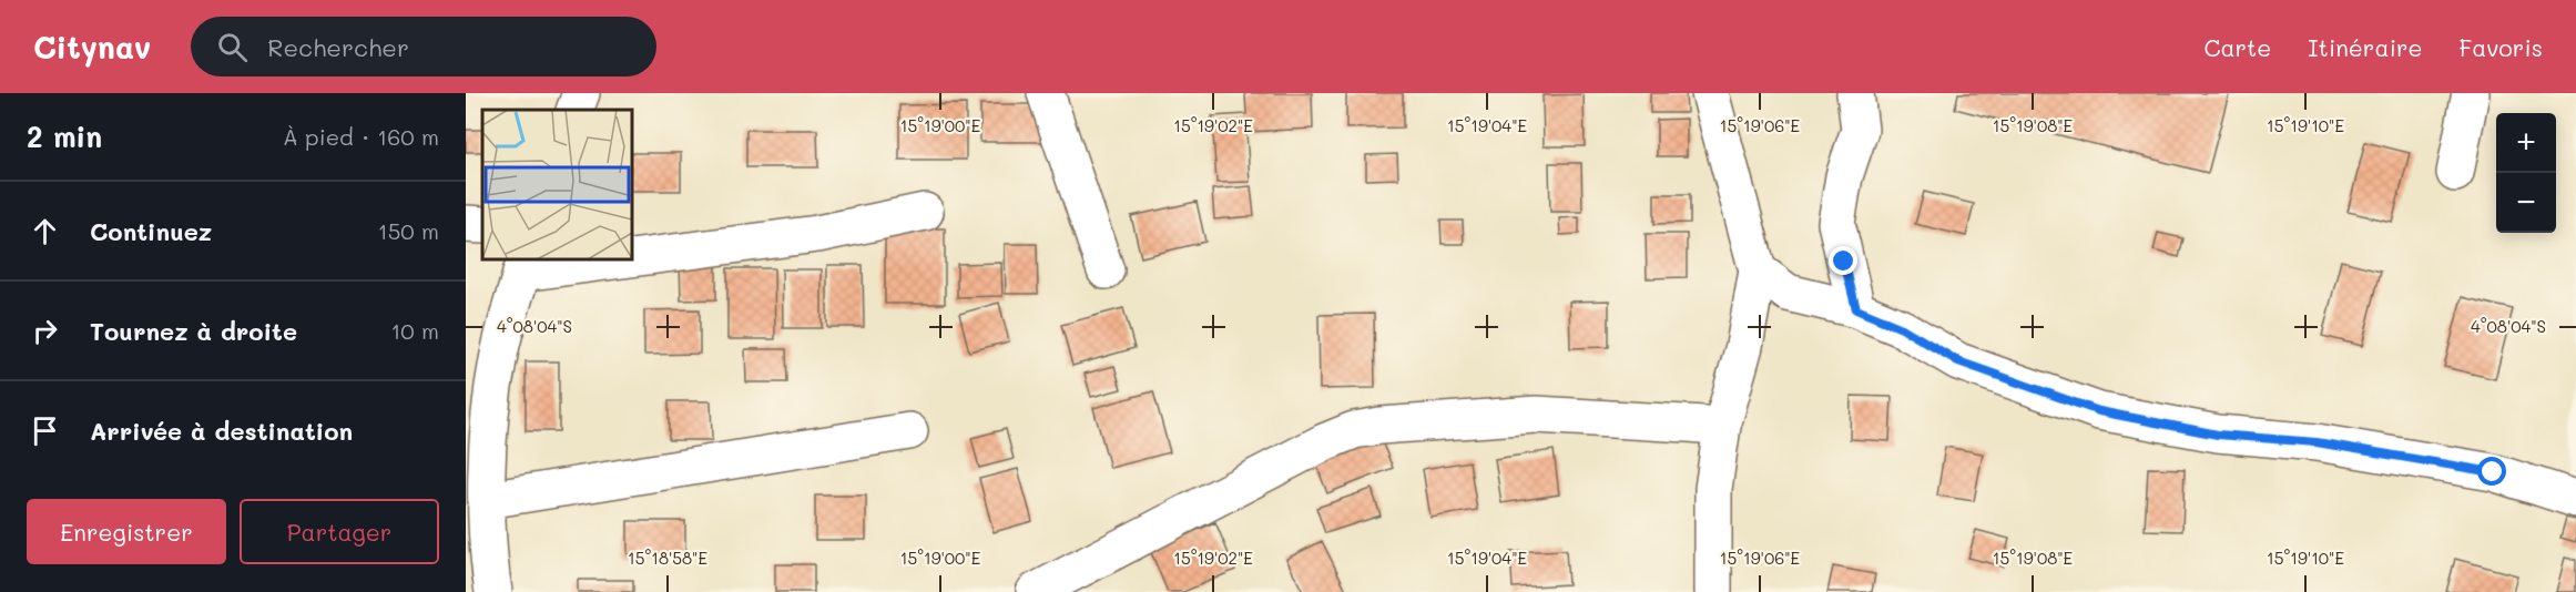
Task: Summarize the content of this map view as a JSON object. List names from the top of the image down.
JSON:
{
  "page": {
    "header": "Citynav",
    "search": "Rechercher",
    "nav": ["Carte", "Itinéraire", "Favoris"],
    "heading": ["2 min", "À pied · 160 m"],
    "map_buttons": ["+", "−"],
    "list": [
      ["Continuez", "150 m"],
      ["Tournez à droite", "10 m"],
      "Arrivée à destination"
    ],
    "buttons": ["Enregistrer", "Partager"]
  },
  "coordinates": [
    "15°19'00\"E",
    "15°19'02\"E",
    "15°19'04\"E",
    "15°19'06\"E",
    "15°19'08\"E",
    "15°19'10\"E",
    "4°08'04\"S",
    "15°18'58\"E"
  ]
}
